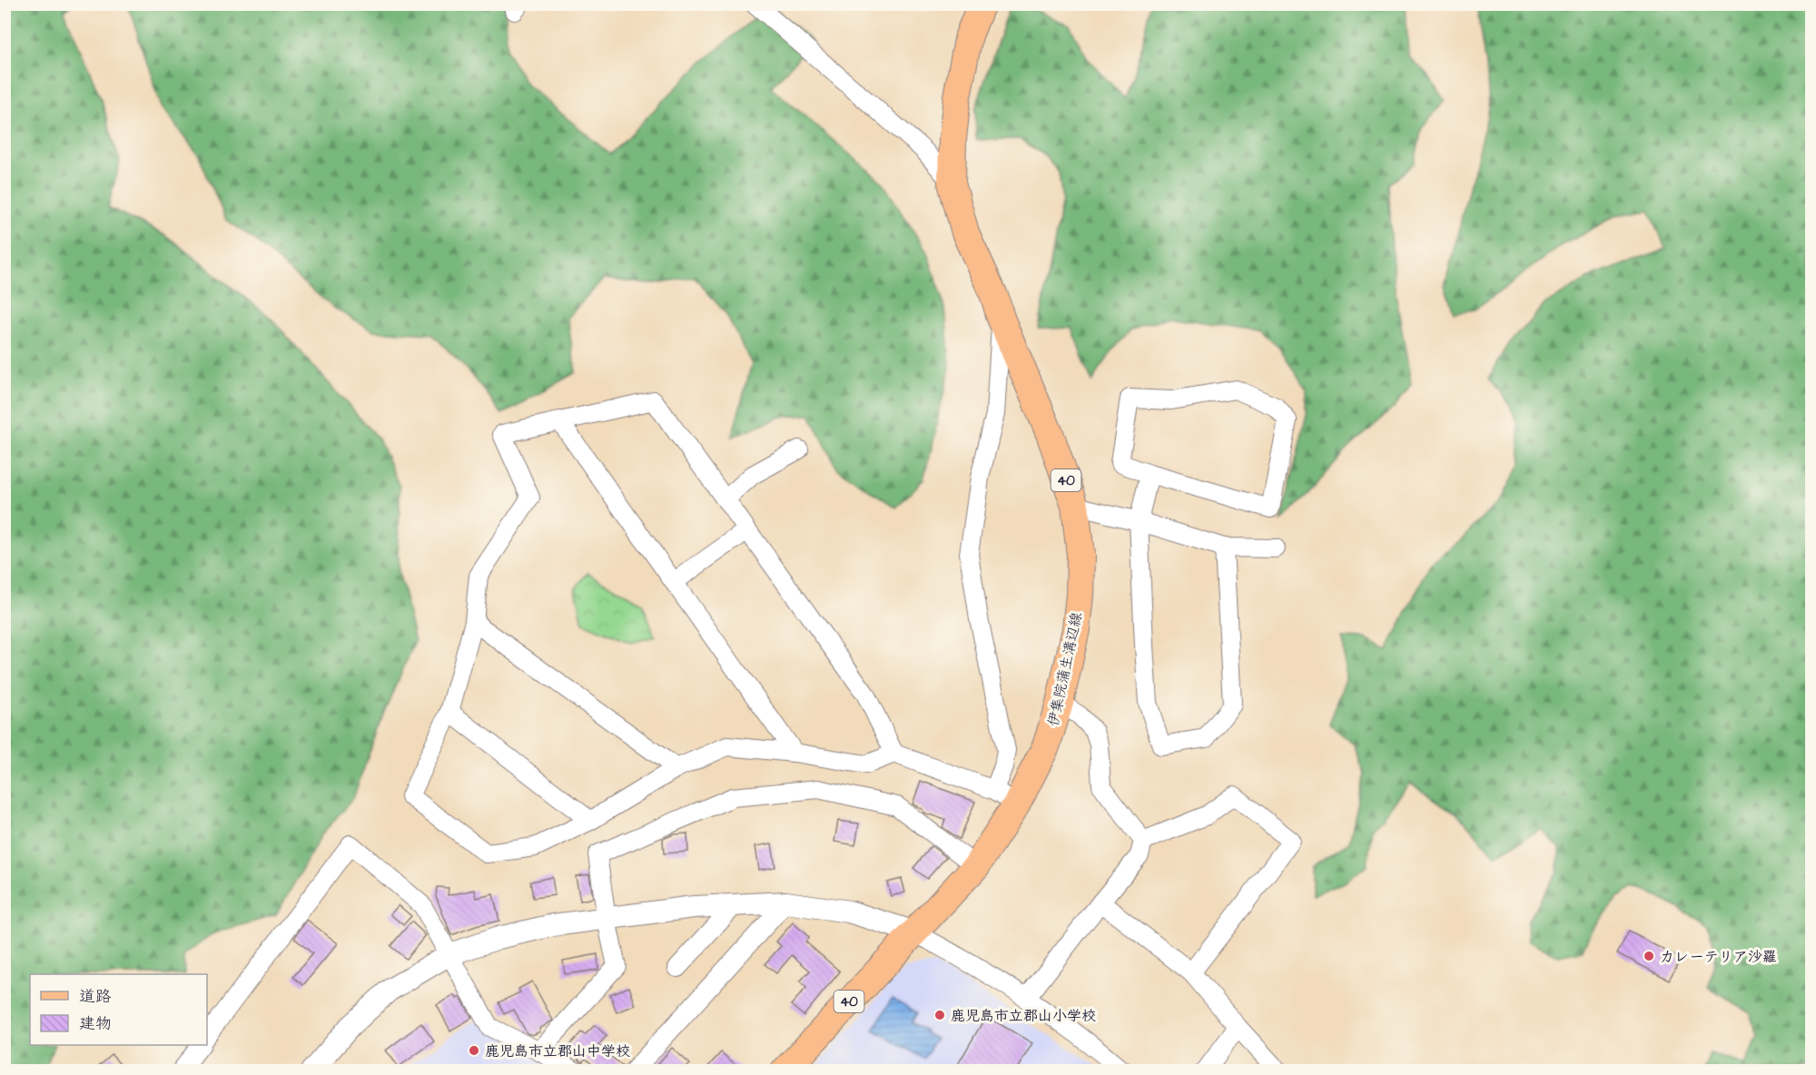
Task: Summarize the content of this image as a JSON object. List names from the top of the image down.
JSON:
{
  "streets": {
    "main road": ["40", "伊集院蒲生溝辺線"]
  },
  "places": ["カレーテリア沙羅", "鹿児島市立郡山小学校", "鹿児島市立郡山中学校"],
  "legend": ["道路", "建物"]
}
